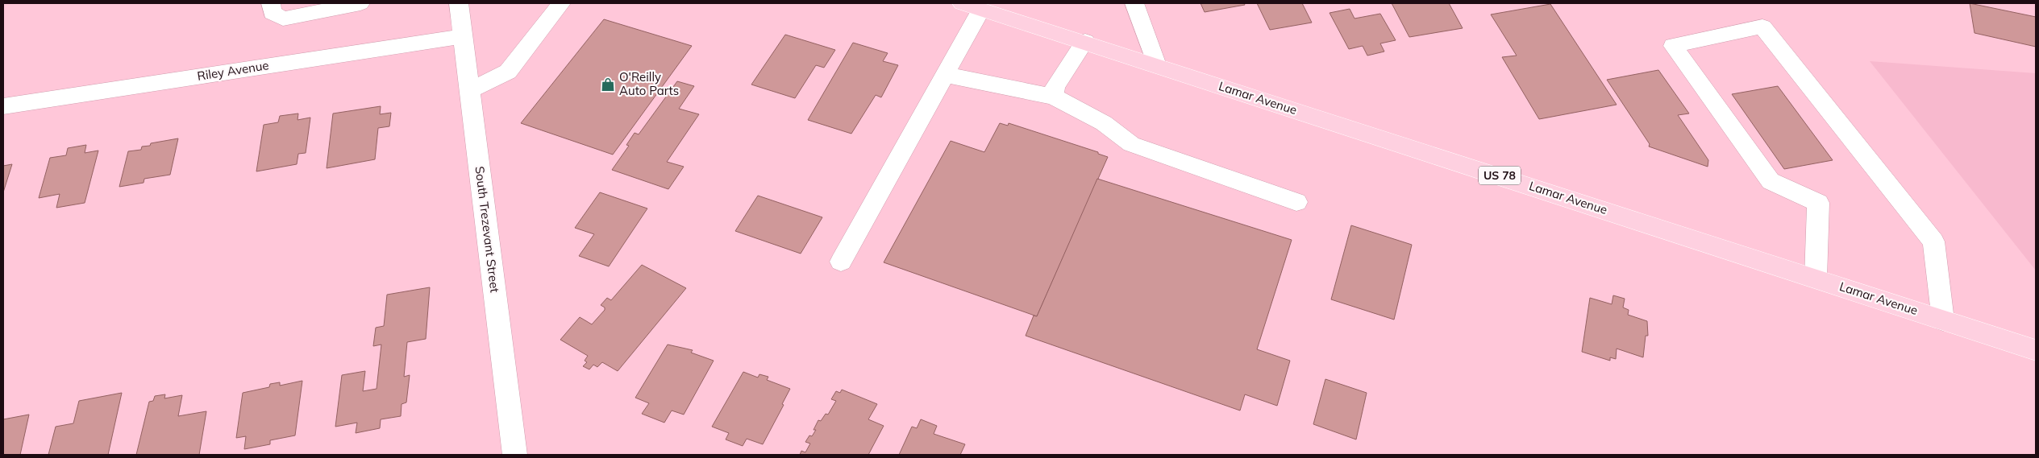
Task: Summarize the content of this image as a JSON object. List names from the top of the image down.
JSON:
{
  "streets": {
    "main road": ["Lamar Avenue", "US 78"],
    "street": ["Riley Avenue", "South Trezevant Street"]
  },
  "crossings": [
    ["Riley Avenue", "South Trezevant Street"]
  ],
  "places": {
    "shop": ["O'Reilly Auto Parts"]
  }
}
